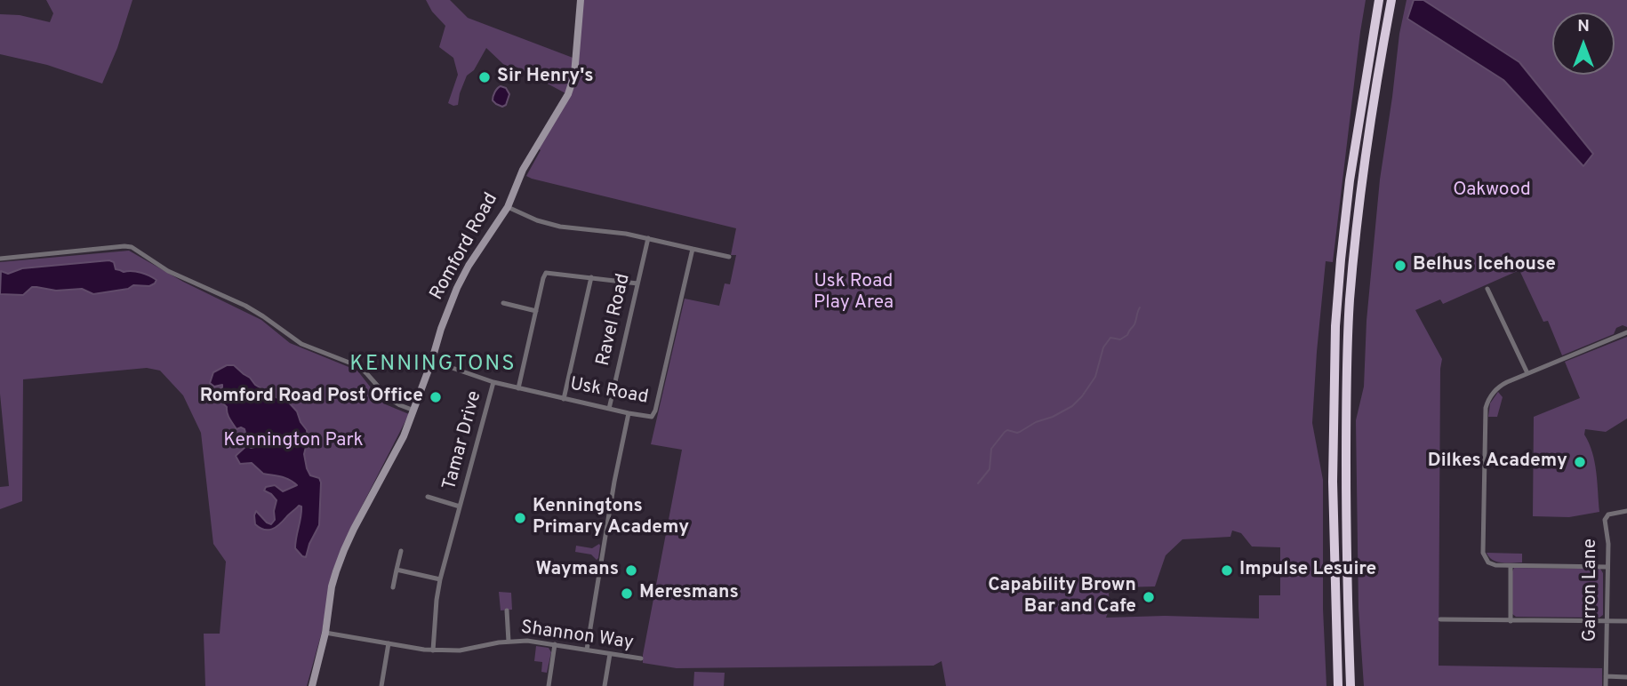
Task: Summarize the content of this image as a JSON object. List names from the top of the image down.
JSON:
{
  "streets": {
    "street": [
      "Romford Road",
      "Ravel Road",
      "Usk Road",
      "Tamar Drive",
      "Garron Lane",
      "Shannon Way"
    ]
  },
  "crossings": [
    ["Romford Road", "Usk Road"],
    ["Romford Road", "Shannon Way"],
    ["Ravel Road", "Usk Road"],
    ["Usk Road", "Tamar Drive"],
    ["Tamar Drive", "Shannon Way"]
  ],
  "districts": ["KENNINGTONS"],
  "parks": ["Oakwood", "Usk Road Play Area", "Kennington Park"],
  "places": [
    "Sir Henry's",
    "Belhus Icehouse",
    "Romford Road Post Office",
    "Dilkes Academy",
    "Kenningtons Primary Academy",
    "Waymans",
    "Impulse Lesuire",
    "Meresmans",
    "Capability Brown Bar and Cafe"
  ],
  "north": "top"
}
